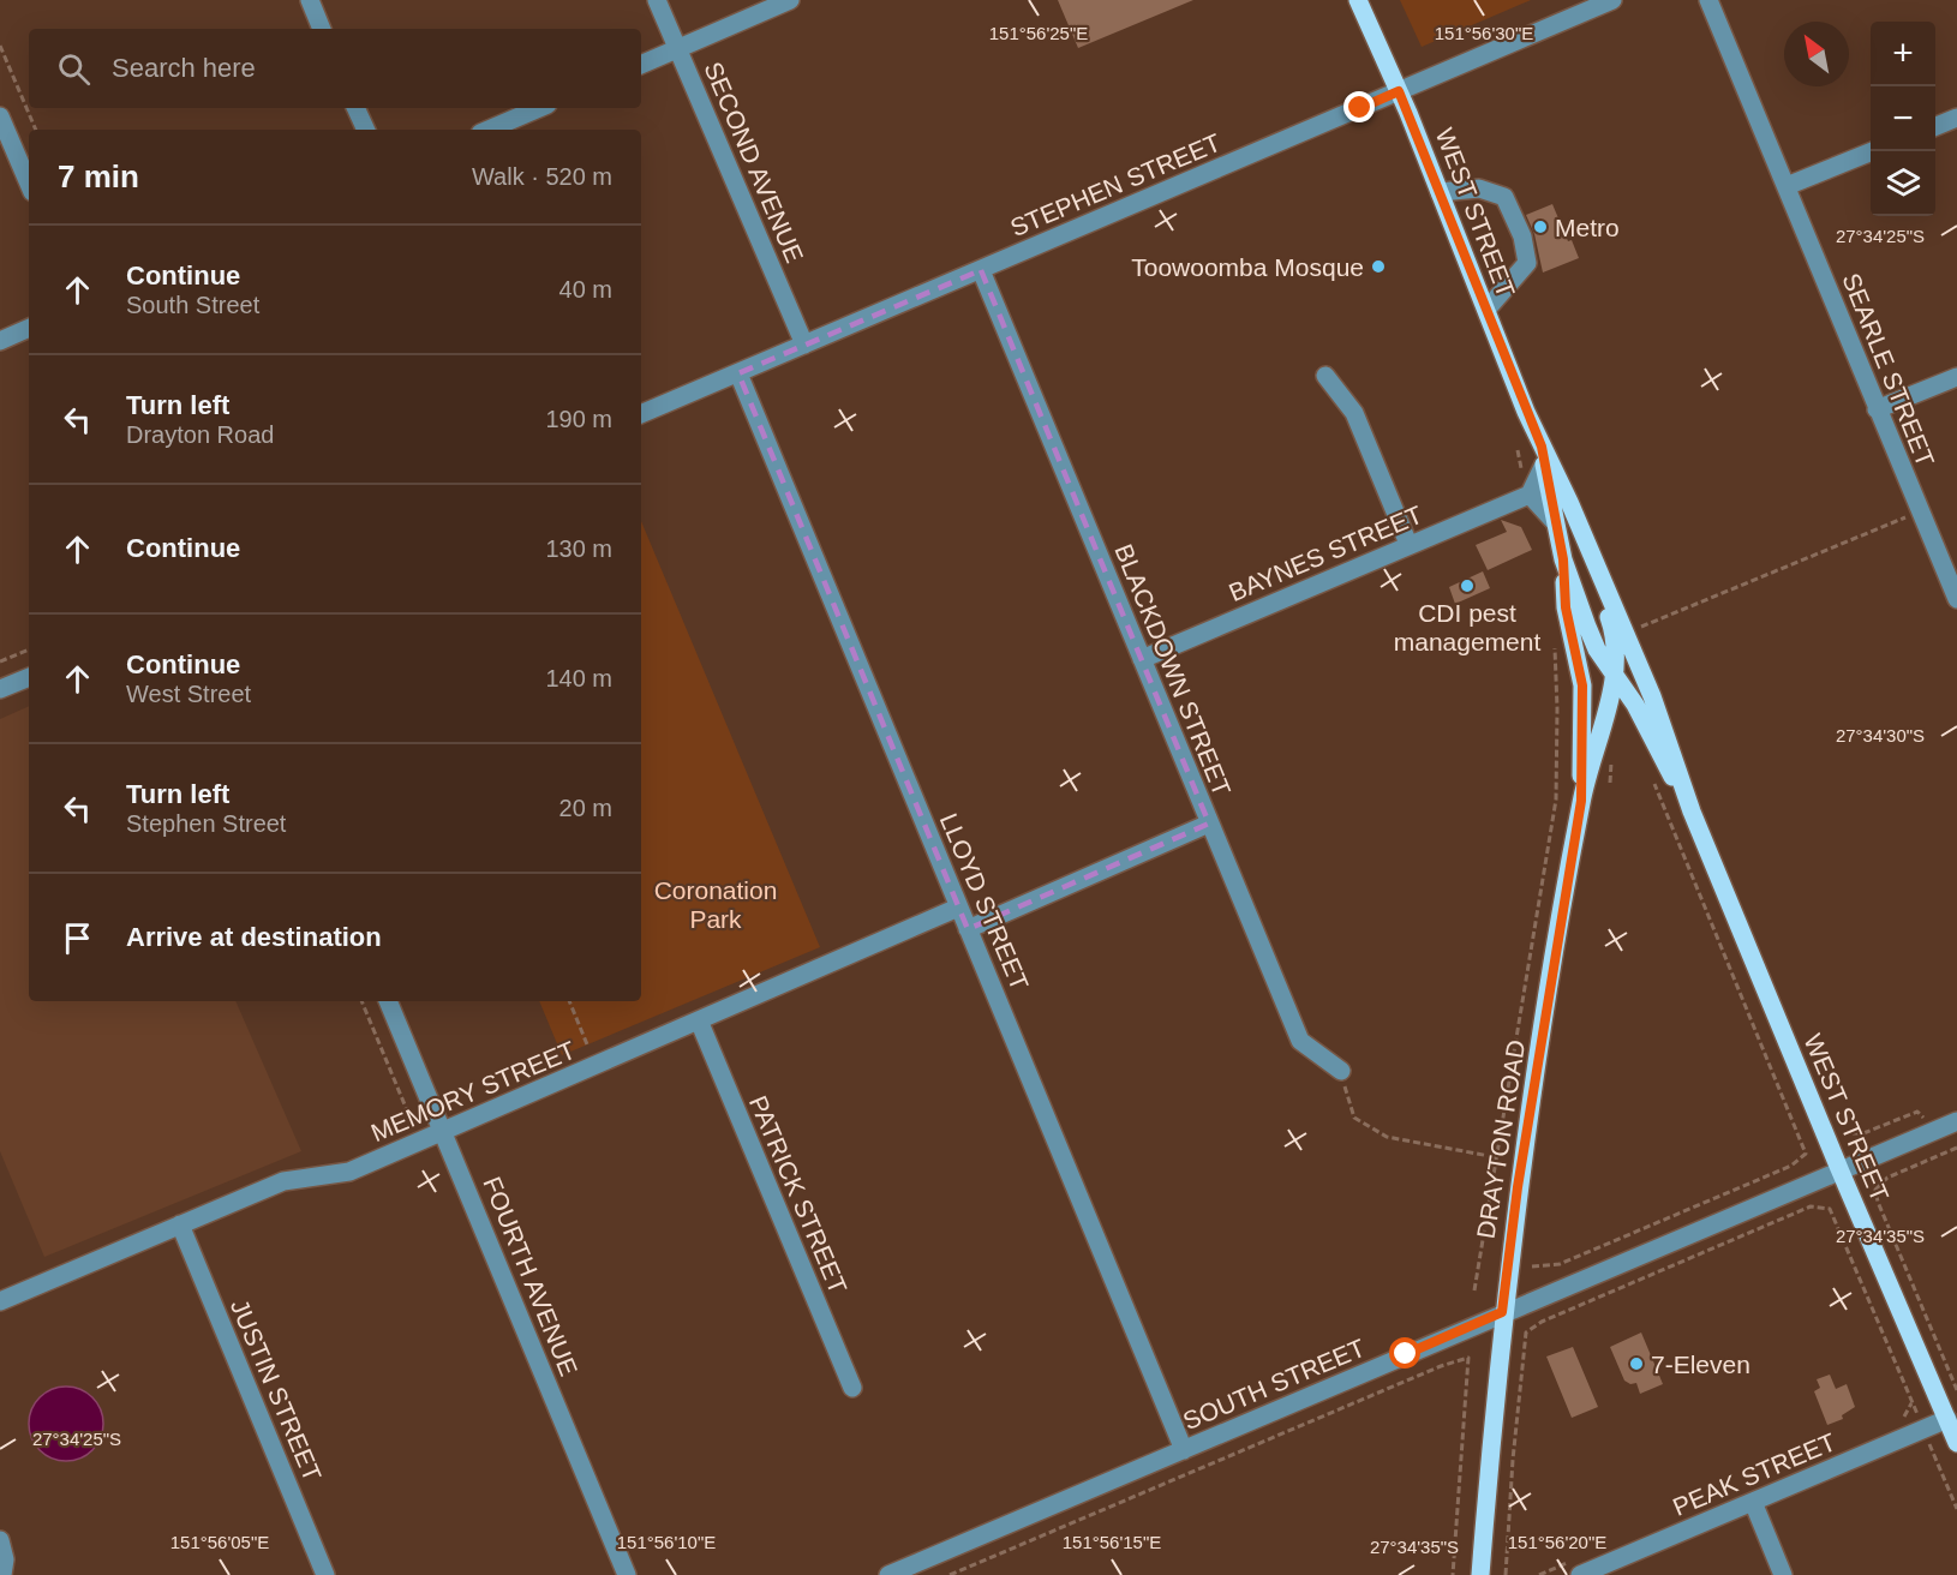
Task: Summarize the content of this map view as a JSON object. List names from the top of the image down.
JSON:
{
  "streets": {
    "main road": ["WEST STREET", "DRAYTON ROAD"],
    "street": [
      "SECOND AVENUE",
      "STEPHEN STREET",
      "SEARLE STREET",
      "BAYNES STREET",
      "BLACKDOWN STREET",
      "LLOYD STREET",
      "MEMORY STREET",
      "PATRICK STREET",
      "FOURTH AVENUE",
      "SOUTH STREET",
      "JUSTIN STREET",
      "PEAK STREET"
    ]
  },
  "crossings": [
    ["SECOND AVENUE", "STEPHEN STREET"],
    ["STEPHEN STREET", "WEST STREET"],
    ["STEPHEN STREET", "BLACKDOWN STREET"],
    ["STEPHEN STREET", "LLOYD STREET"],
    ["WEST STREET", "SOUTH STREET"],
    ["WEST STREET", "PEAK STREET"],
    ["BAYNES STREET", "BLACKDOWN STREET"],
    ["LLOYD STREET", "MEMORY STREET"],
    ["LLOYD STREET", "SOUTH STREET"],
    ["MEMORY STREET", "PATRICK STREET"],
    ["MEMORY STREET", "FOURTH AVENUE"],
    ["MEMORY STREET", "JUSTIN STREET"],
    ["DRAYTON ROAD", "SOUTH STREET"]
  ],
  "parks": ["Coronation Park"],
  "places": [
    "Metro",
    "Toowoomba Mosque",
    "CDI pest management",
    "7-Eleven"
  ],
  "north": "top left",
  "page": {
    "map_buttons": ["+", "−"],
    "search": "Search here",
    "heading": ["7 min", "Walk · 520 m"],
    "list": [
      ["Continue", "South Street", "40 m"],
      ["Turn left", "Drayton Road", "190 m"],
      ["Continue", "130 m"],
      ["Continue", "West Street", "140 m"],
      ["Turn left", "Stephen Street", "20 m"],
      "Arrive at destination"
    ]
  },
  "coordinates": [
    "151°56'25\"E",
    "151°56'30\"E",
    "27°34'25\"S",
    "27°34'30\"S",
    "27°34'35\"S",
    "151°56'05\"E",
    "151°56'10\"E",
    "151°56'15\"E",
    "151°56'20\"E"
  ]
}
